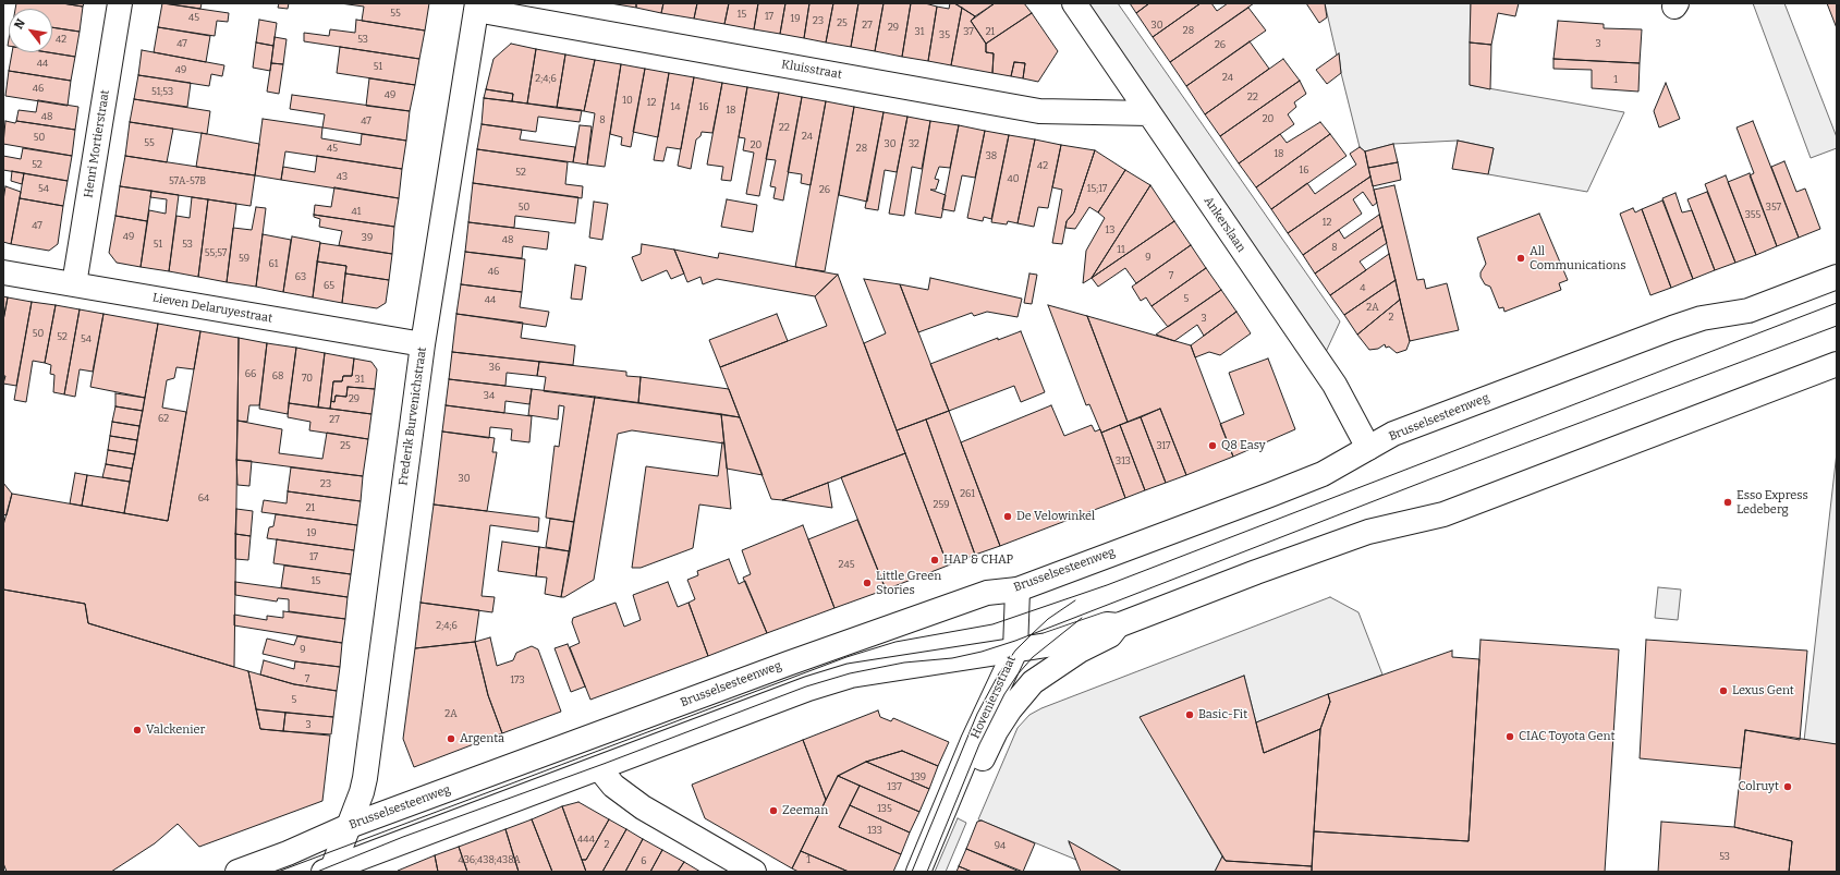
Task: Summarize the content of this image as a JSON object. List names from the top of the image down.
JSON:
{
  "streets": {
    "street": [
      "Kluisstraat",
      "Henri Mortierstraat",
      "Ankerslaan",
      "Lieven Delaruyestraat",
      "Frederik Burvenichstraat",
      "Brusselsesteenweg",
      "Hoveniersstraat"
    ]
  },
  "crossings": [
    ["Kluisstraat", "Ankerslaan"],
    ["Kluisstraat", "Frederik Burvenichstraat"],
    ["Henri Mortierstraat", "Lieven Delaruyestraat"],
    ["Ankerslaan", "Brusselsesteenweg"],
    ["Lieven Delaruyestraat", "Frederik Burvenichstraat"],
    ["Frederik Burvenichstraat", "Brusselsesteenweg"],
    ["Brusselsesteenweg", "Hoveniersstraat"]
  ],
  "places": [
    "All Communications",
    "Q8 Easy",
    "Esso Express Ledeberg",
    "De Velowinkel",
    "HAP & CHAP",
    "Little Green Stories",
    "Lexus Gent",
    "Basic-Fit",
    "Valckenier",
    "CIAC Toyota Gent",
    "Argenta",
    "Colruyt",
    "Zeeman"
  ],
  "house_numbers": [
    "55",
    "15",
    "17",
    "45",
    "19",
    "23",
    "25",
    "27",
    "30",
    "29",
    "28",
    "31",
    "37",
    "21",
    "35",
    "42",
    "53",
    "47",
    "3",
    "26",
    "44",
    "51",
    "49",
    "24",
    "2;4;6",
    "1",
    "46",
    "51;53",
    "49",
    "22",
    "10",
    "12",
    "14",
    "16",
    "18",
    "48",
    "20",
    "8",
    "47",
    "22",
    "24",
    "50",
    "55",
    "30",
    "32",
    "20",
    "45",
    "28",
    "18",
    "38",
    "52",
    "42",
    "16",
    "52",
    "43",
    "40",
    "57A-57B",
    "54",
    "15;17",
    "26",
    "50",
    "357",
    "41",
    "355",
    "12",
    "47",
    "13",
    "49",
    "39",
    "48",
    "51",
    "53",
    "8",
    "11",
    "55;57",
    "9",
    "59",
    "61",
    "46",
    "7",
    "63",
    "65",
    "4",
    "5",
    "44",
    "2A",
    "2",
    "3",
    "50",
    "52",
    "54",
    "36",
    "66",
    "68",
    "70",
    "31",
    "34",
    "29",
    "62",
    "27",
    "25",
    "317",
    "313",
    "30",
    "23",
    "261",
    "64",
    "259",
    "21",
    "19",
    "17",
    "245",
    "15",
    "2;4;6",
    "9",
    "7",
    "173",
    "5",
    "2A",
    "3",
    "139",
    "137",
    "135",
    "133",
    "444",
    "2",
    "94",
    "53",
    "436;438;438A",
    "1",
    "6"
  ],
  "north": "top left"
}
